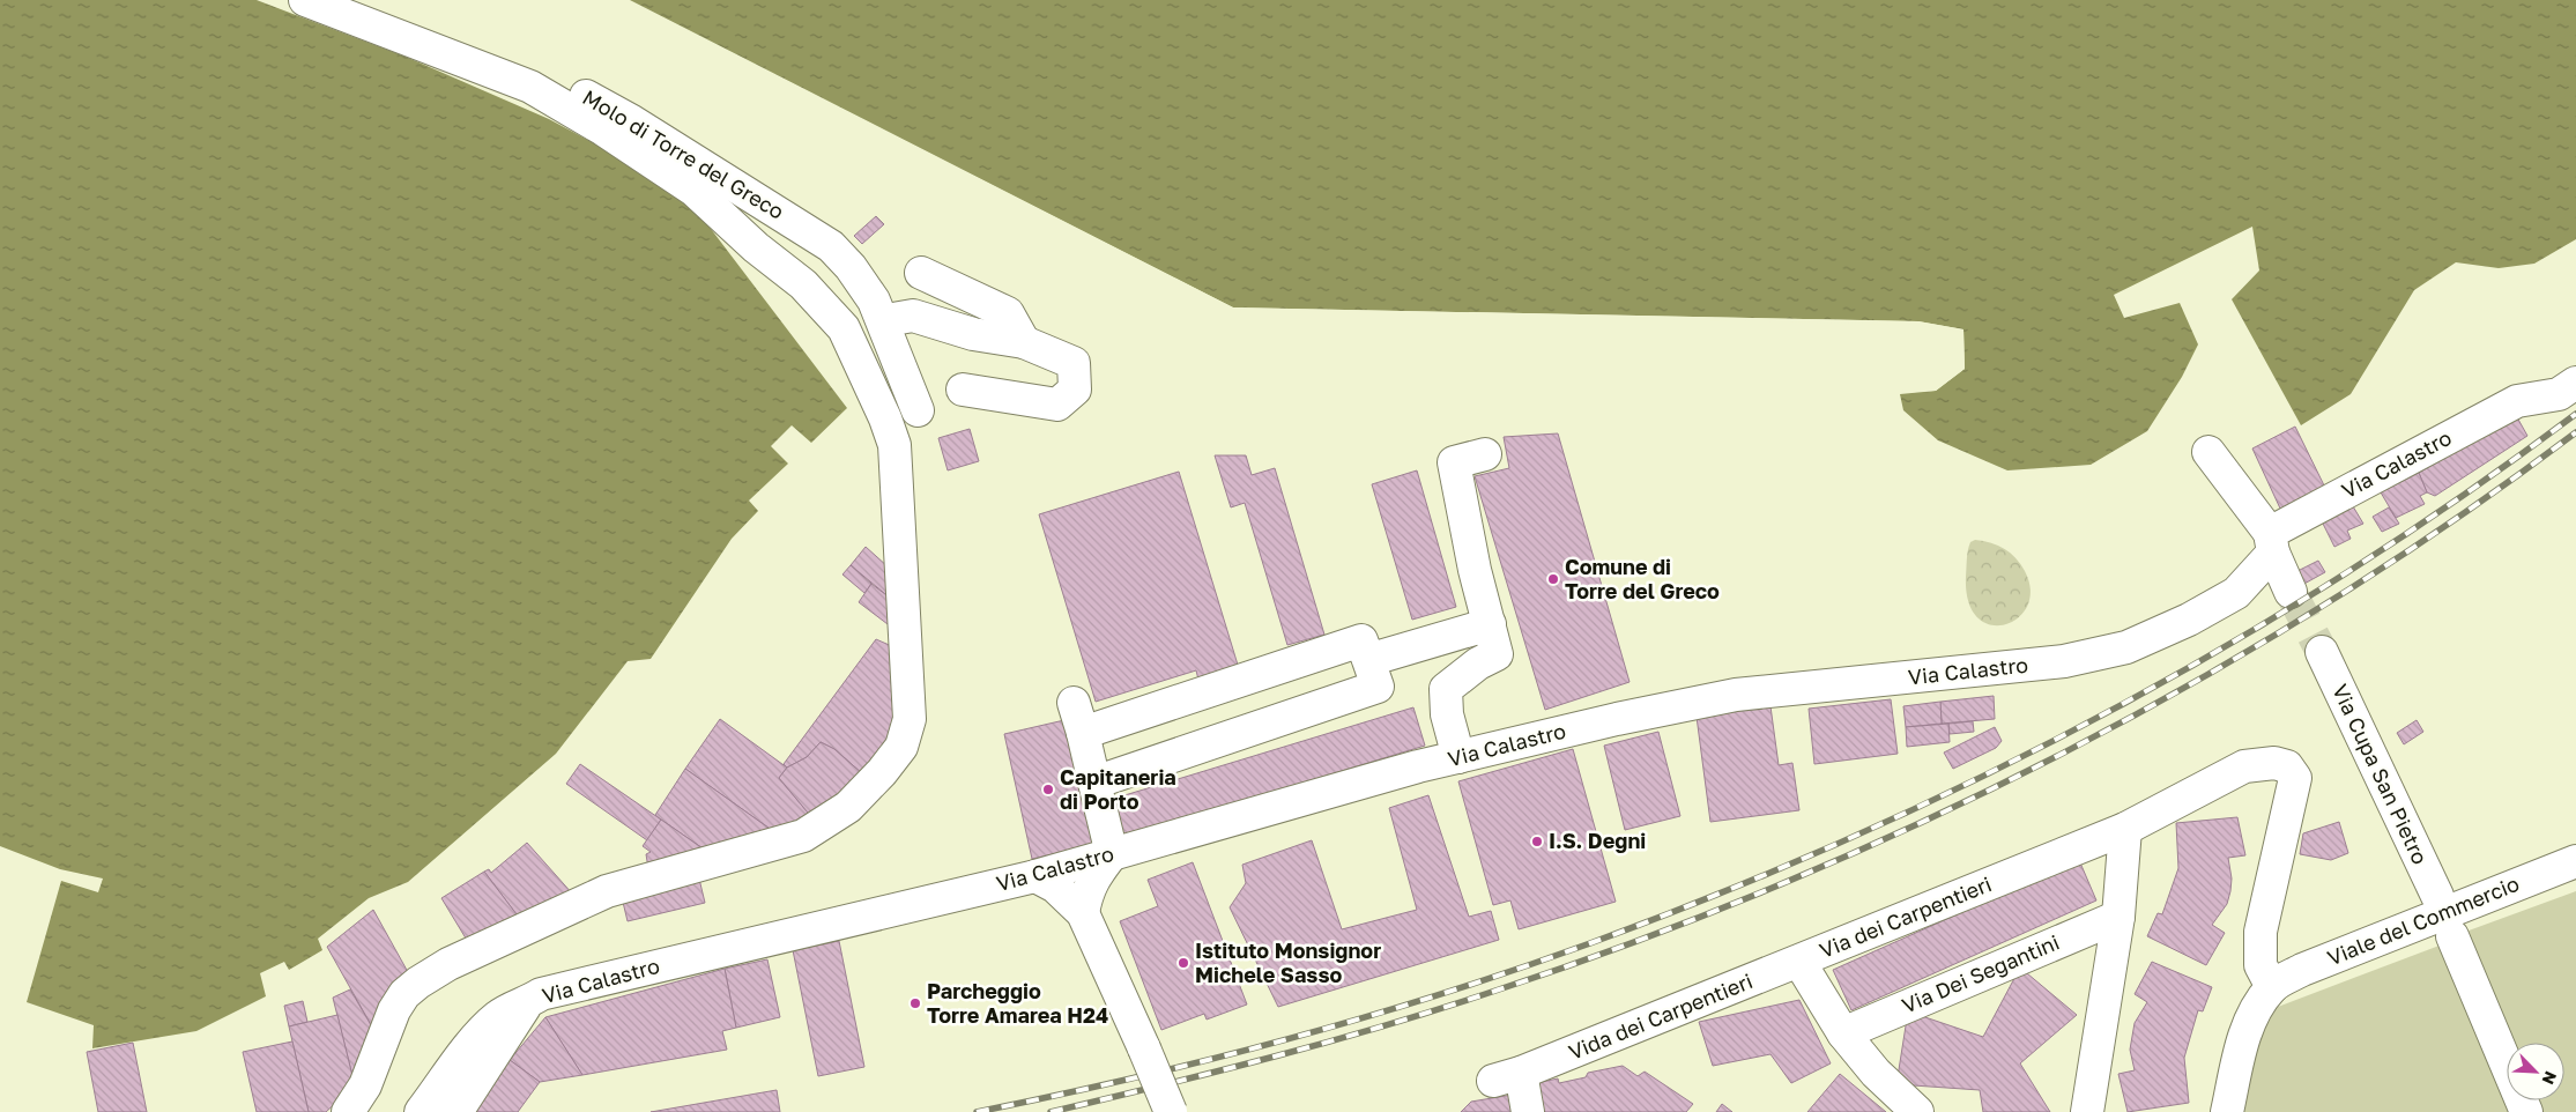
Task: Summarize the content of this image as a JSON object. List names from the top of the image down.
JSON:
{
  "streets": {
    "street": [
      "Molo di Torre del Greco",
      "Via Calastro",
      "Via Cupa San Pietro",
      "Via dei Carpentieri",
      "Viale del Commercio",
      "Via Dei Segantini",
      "Vida dei Carpentieri"
    ]
  },
  "crossings": [
    ["Via dei Carpentieri", "Viale del Commercio"],
    ["Via dei Carpentieri", "Via Dei Segantini"],
    ["Via dei Carpentieri", "Vida dei Carpentieri"]
  ],
  "places": [
    "Comune di Torre del Greco",
    "Capitaneria di Porto",
    "I.S. Degni",
    "Istituto Monsignor Michele Sasso",
    "Parcheggio Torre Amarea H24"
  ],
  "north": "bottom right"
}
